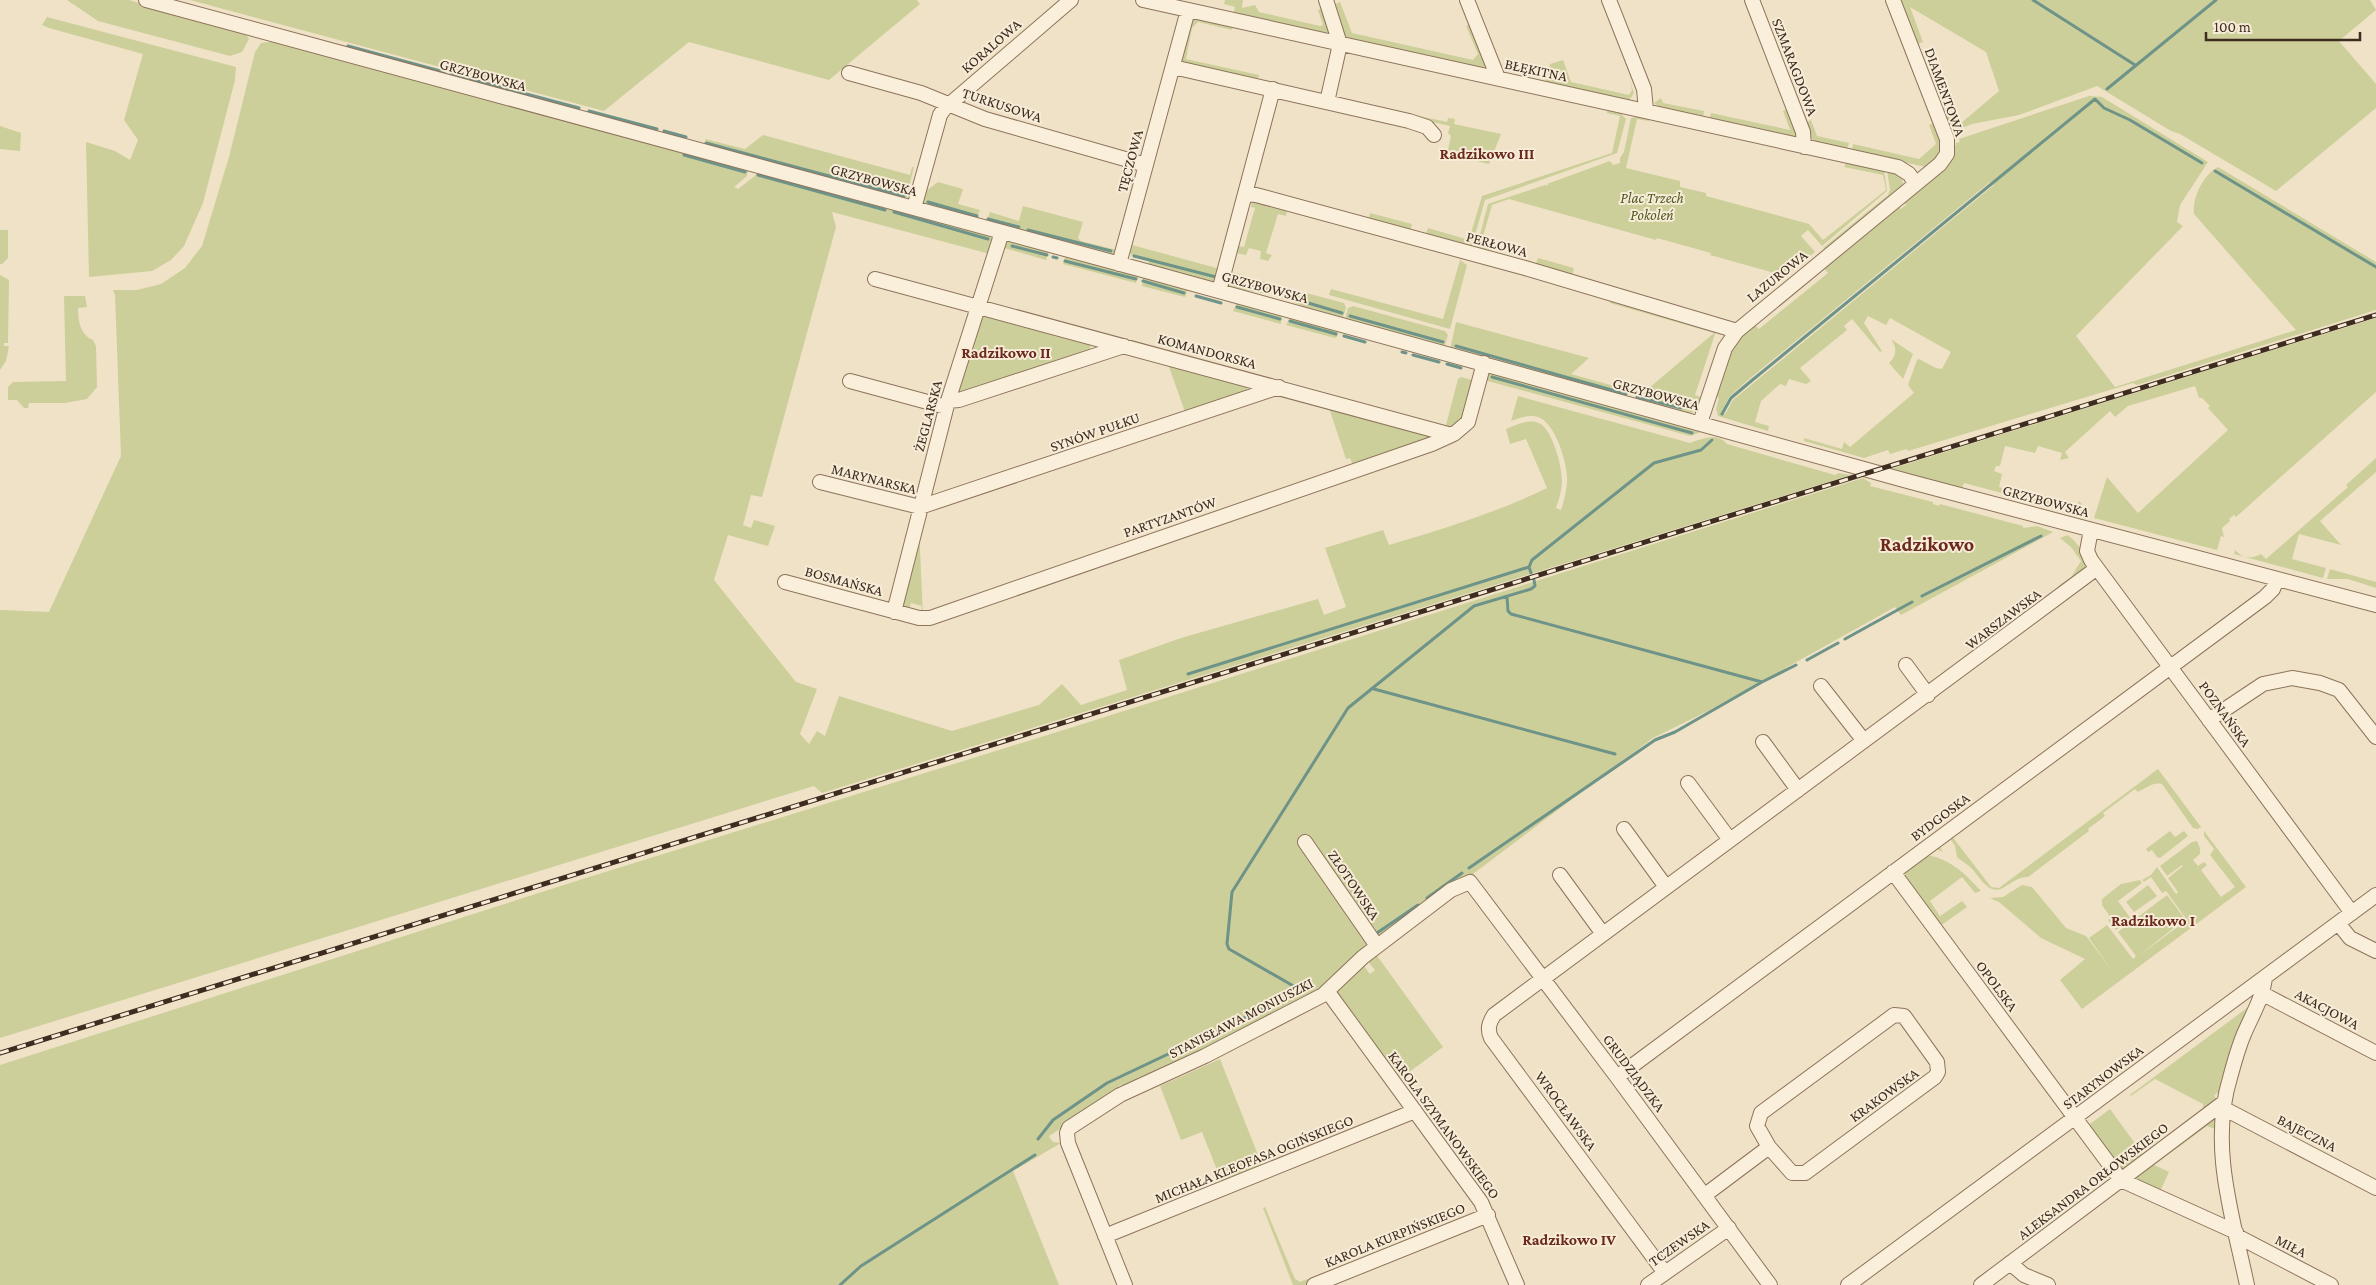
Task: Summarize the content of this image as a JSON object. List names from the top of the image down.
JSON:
{
  "streets": {
    "street": [
      "KORALOWA",
      "SZMARAGDOWA",
      "BŁĘKITNA",
      "GRZYBOWSKA",
      "DIAMENTOWA",
      "TURKUSOWA",
      "TĘCZOWA",
      "PERŁOWA",
      "LAZUROWA",
      "KOMANDORSKA",
      "ŻEGLARSKA",
      "SYNÓW PUŁKU",
      "MARYNARSKA",
      "PARTYZANTÓW",
      "BOSMAŃSKA",
      "WARSZAWSKA",
      "POZNAŃSKA",
      "BYDGOSKA",
      "ZŁOTOWSKA",
      "OPOLSKA",
      "AKACJOWA",
      "STANISŁAWA MONIUSZKI",
      "GRUDZIĄDZKA",
      "STARYNOWSKA",
      "KRAKOWSKA",
      "WROCŁAWSKA",
      "KAROLA SZYMANOWSKIEGO",
      "BAJECZNA",
      "MICHAŁA KLEOFASA OGIŃSKIEGO",
      "ALEKSANDRA ORŁOWSKIEGO",
      "KAROLA KURPIŃSKIEGO",
      "TCZEWSKA",
      "MIŁA"
    ]
  },
  "crossings": [
    ["KORALOWA", "GRZYBOWSKA"],
    ["KORALOWA", "TURKUSOWA"],
    ["SZMARAGDOWA", "BŁĘKITNA"],
    ["BŁĘKITNA", "DIAMENTOWA"],
    ["BŁĘKITNA", "TĘCZOWA"],
    ["BŁĘKITNA", "LAZUROWA"],
    ["GRZYBOWSKA", "TĘCZOWA"],
    ["GRZYBOWSKA", "LAZUROWA"],
    ["GRZYBOWSKA", "ŻEGLARSKA"],
    ["GRZYBOWSKA", "POZNAŃSKA"],
    ["GRZYBOWSKA", "BYDGOSKA"],
    ["DIAMENTOWA", "LAZUROWA"],
    ["TURKUSOWA", "TĘCZOWA"],
    ["PERŁOWA", "LAZUROWA"],
    ["KOMANDORSKA", "ŻEGLARSKA"],
    ["KOMANDORSKA", "SYNÓW PUŁKU"],
    ["KOMANDORSKA", "PARTYZANTÓW"],
    ["ŻEGLARSKA", "SYNÓW PUŁKU"],
    ["ŻEGLARSKA", "MARYNARSKA"],
    ["ŻEGLARSKA", "PARTYZANTÓW"],
    ["ŻEGLARSKA", "BOSMAŃSKA"],
    ["SYNÓW PUŁKU", "MARYNARSKA"],
    ["PARTYZANTÓW", "BOSMAŃSKA"],
    ["WARSZAWSKA", "POZNAŃSKA"],
    ["WARSZAWSKA", "GRUDZIĄDZKA"],
    ["WARSZAWSKA", "WROCŁAWSKA"],
    ["POZNAŃSKA", "BYDGOSKA"],
    ["POZNAŃSKA", "STARYNOWSKA"],
    ["BYDGOSKA", "OPOLSKA"],
    ["BYDGOSKA", "GRUDZIĄDZKA"],
    ["ZŁOTOWSKA", "STANISŁAWA MONIUSZKI"],
    ["OPOLSKA", "STARYNOWSKA"],
    ["OPOLSKA", "ALEKSANDRA ORŁOWSKIEGO"],
    ["OPOLSKA", "MIŁA"],
    ["STANISŁAWA MONIUSZKI", "GRUDZIĄDZKA"],
    ["STANISŁAWA MONIUSZKI", "KAROLA SZYMANOWSKIEGO"],
    ["STANISŁAWA MONIUSZKI", "MICHAŁA KLEOFASA OGIŃSKIEGO"],
    ["GRUDZIĄDZKA", "WROCŁAWSKA"],
    ["GRUDZIĄDZKA", "TCZEWSKA"],
    ["WROCŁAWSKA", "TCZEWSKA"],
    ["KAROLA SZYMANOWSKIEGO", "MICHAŁA KLEOFASA OGIŃSKIEGO"],
    ["KAROLA SZYMANOWSKIEGO", "KAROLA KURPIŃSKIEGO"],
    ["BAJECZNA", "ALEKSANDRA ORŁOWSKIEGO"],
    ["ALEKSANDRA ORŁOWSKIEGO", "MIŁA"]
  ],
  "districts": [
    "Radzikowo III",
    "Radzikowo II",
    "Radzikowo",
    "Radzikowo I",
    "Radzikowo IV"
  ],
  "parks": ["Plac Trzech Pokoleń"],
  "scale_bar": "100 m"
}
